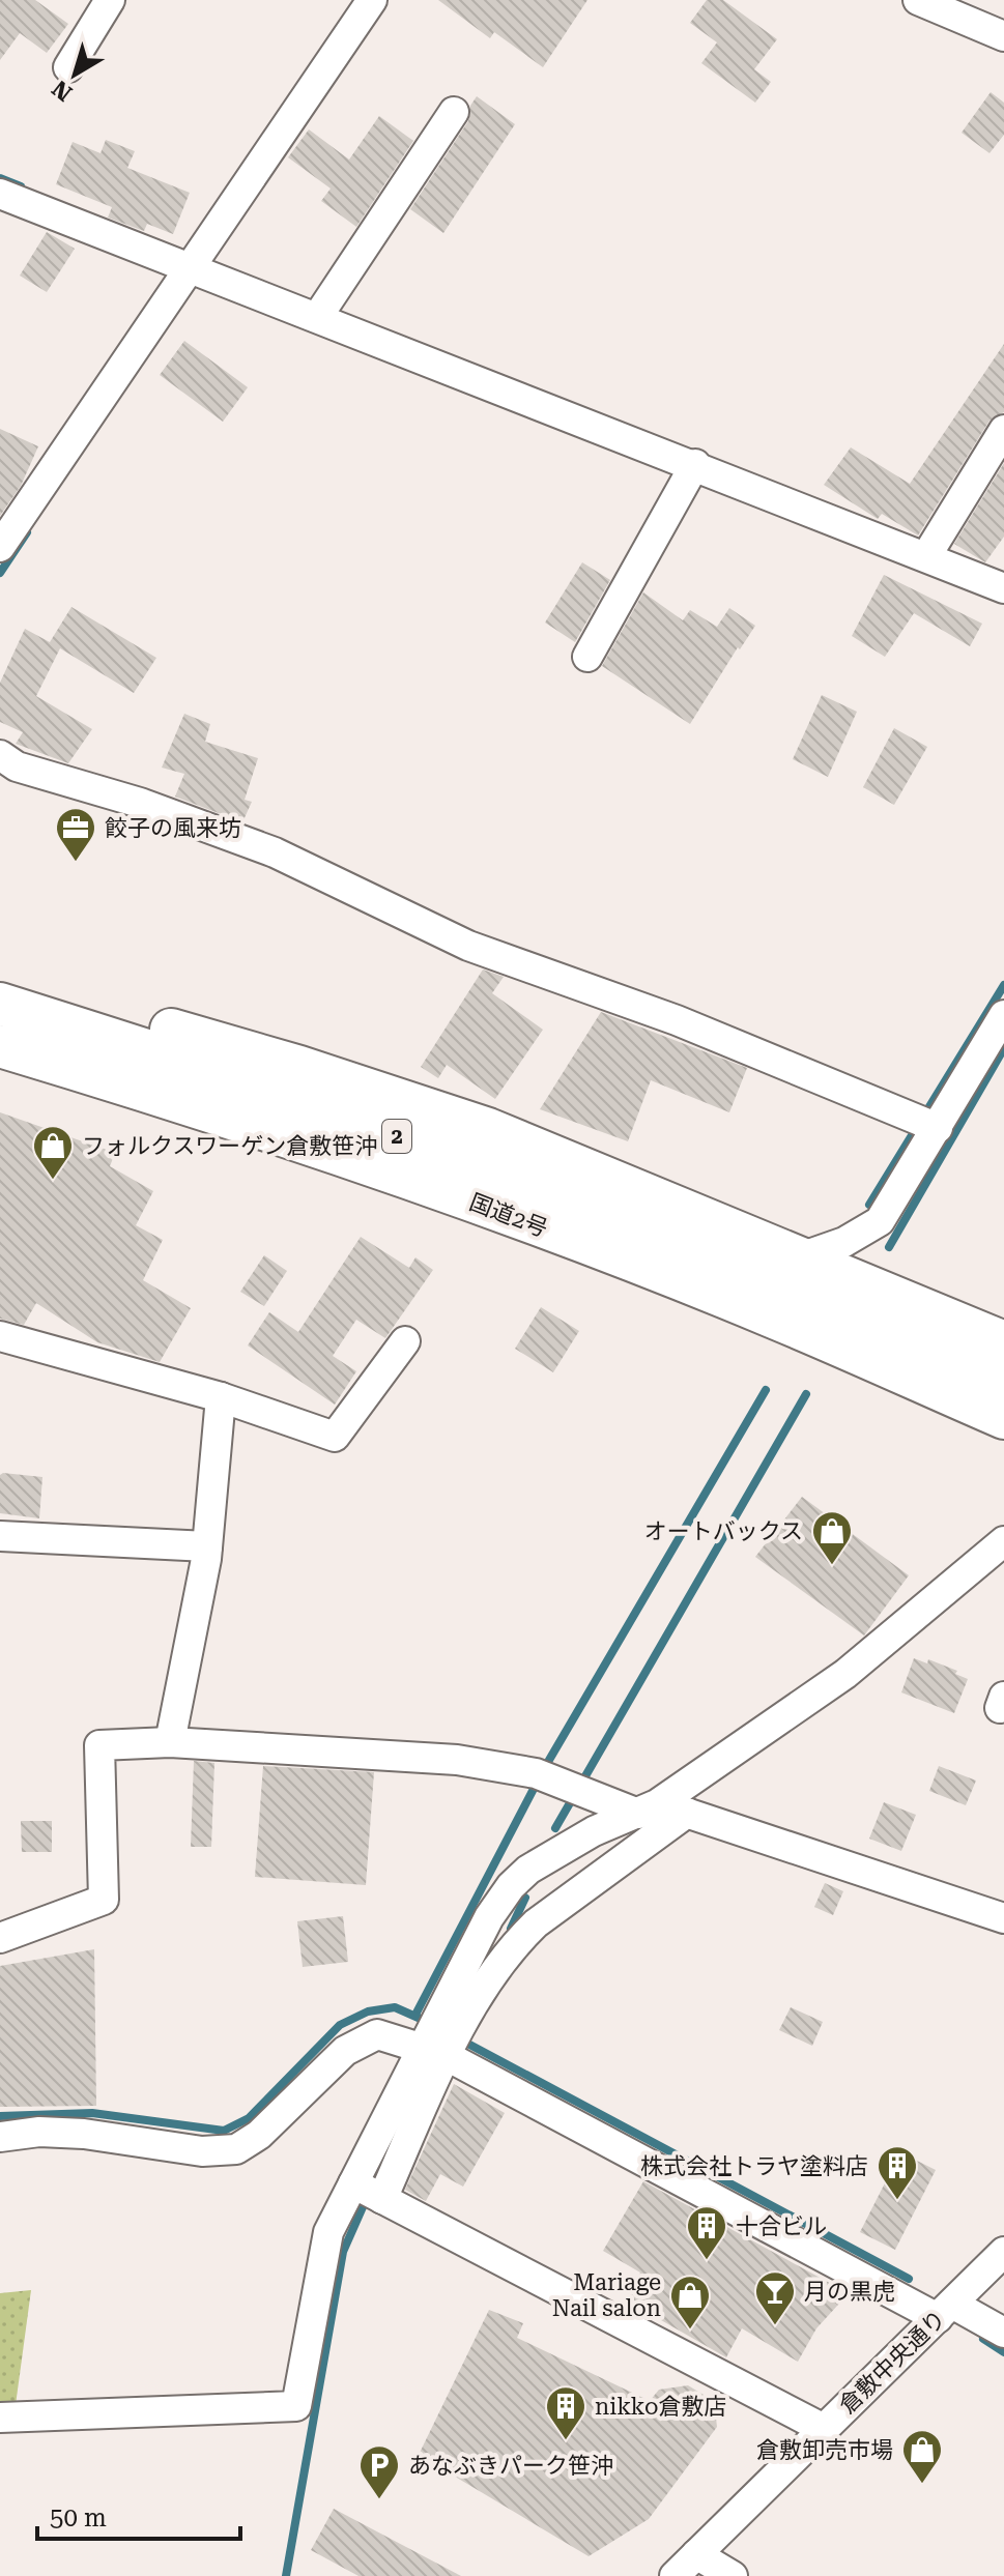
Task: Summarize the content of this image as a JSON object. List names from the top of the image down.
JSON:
{
  "streets": {
    "highway": ["2", "国道2号"],
    "street": ["倉敷中央通り"]
  },
  "places": {
    "office": ["餃子の風来坊"],
    "shop": [
      "フォルクスワーゲン倉敷笹沖",
      "オートバックス",
      "Mariage Nail salon",
      "倉敷卸売市場"
    ],
    "building": ["株式会社トラヤ塗料店", "十合ビル", "nikko倉敷店"],
    "bar": ["月の黒虎"],
    "parking": ["あなぶきパーク笹沖"]
  },
  "scale_bar": "50 m",
  "north": "bottom left"
}
